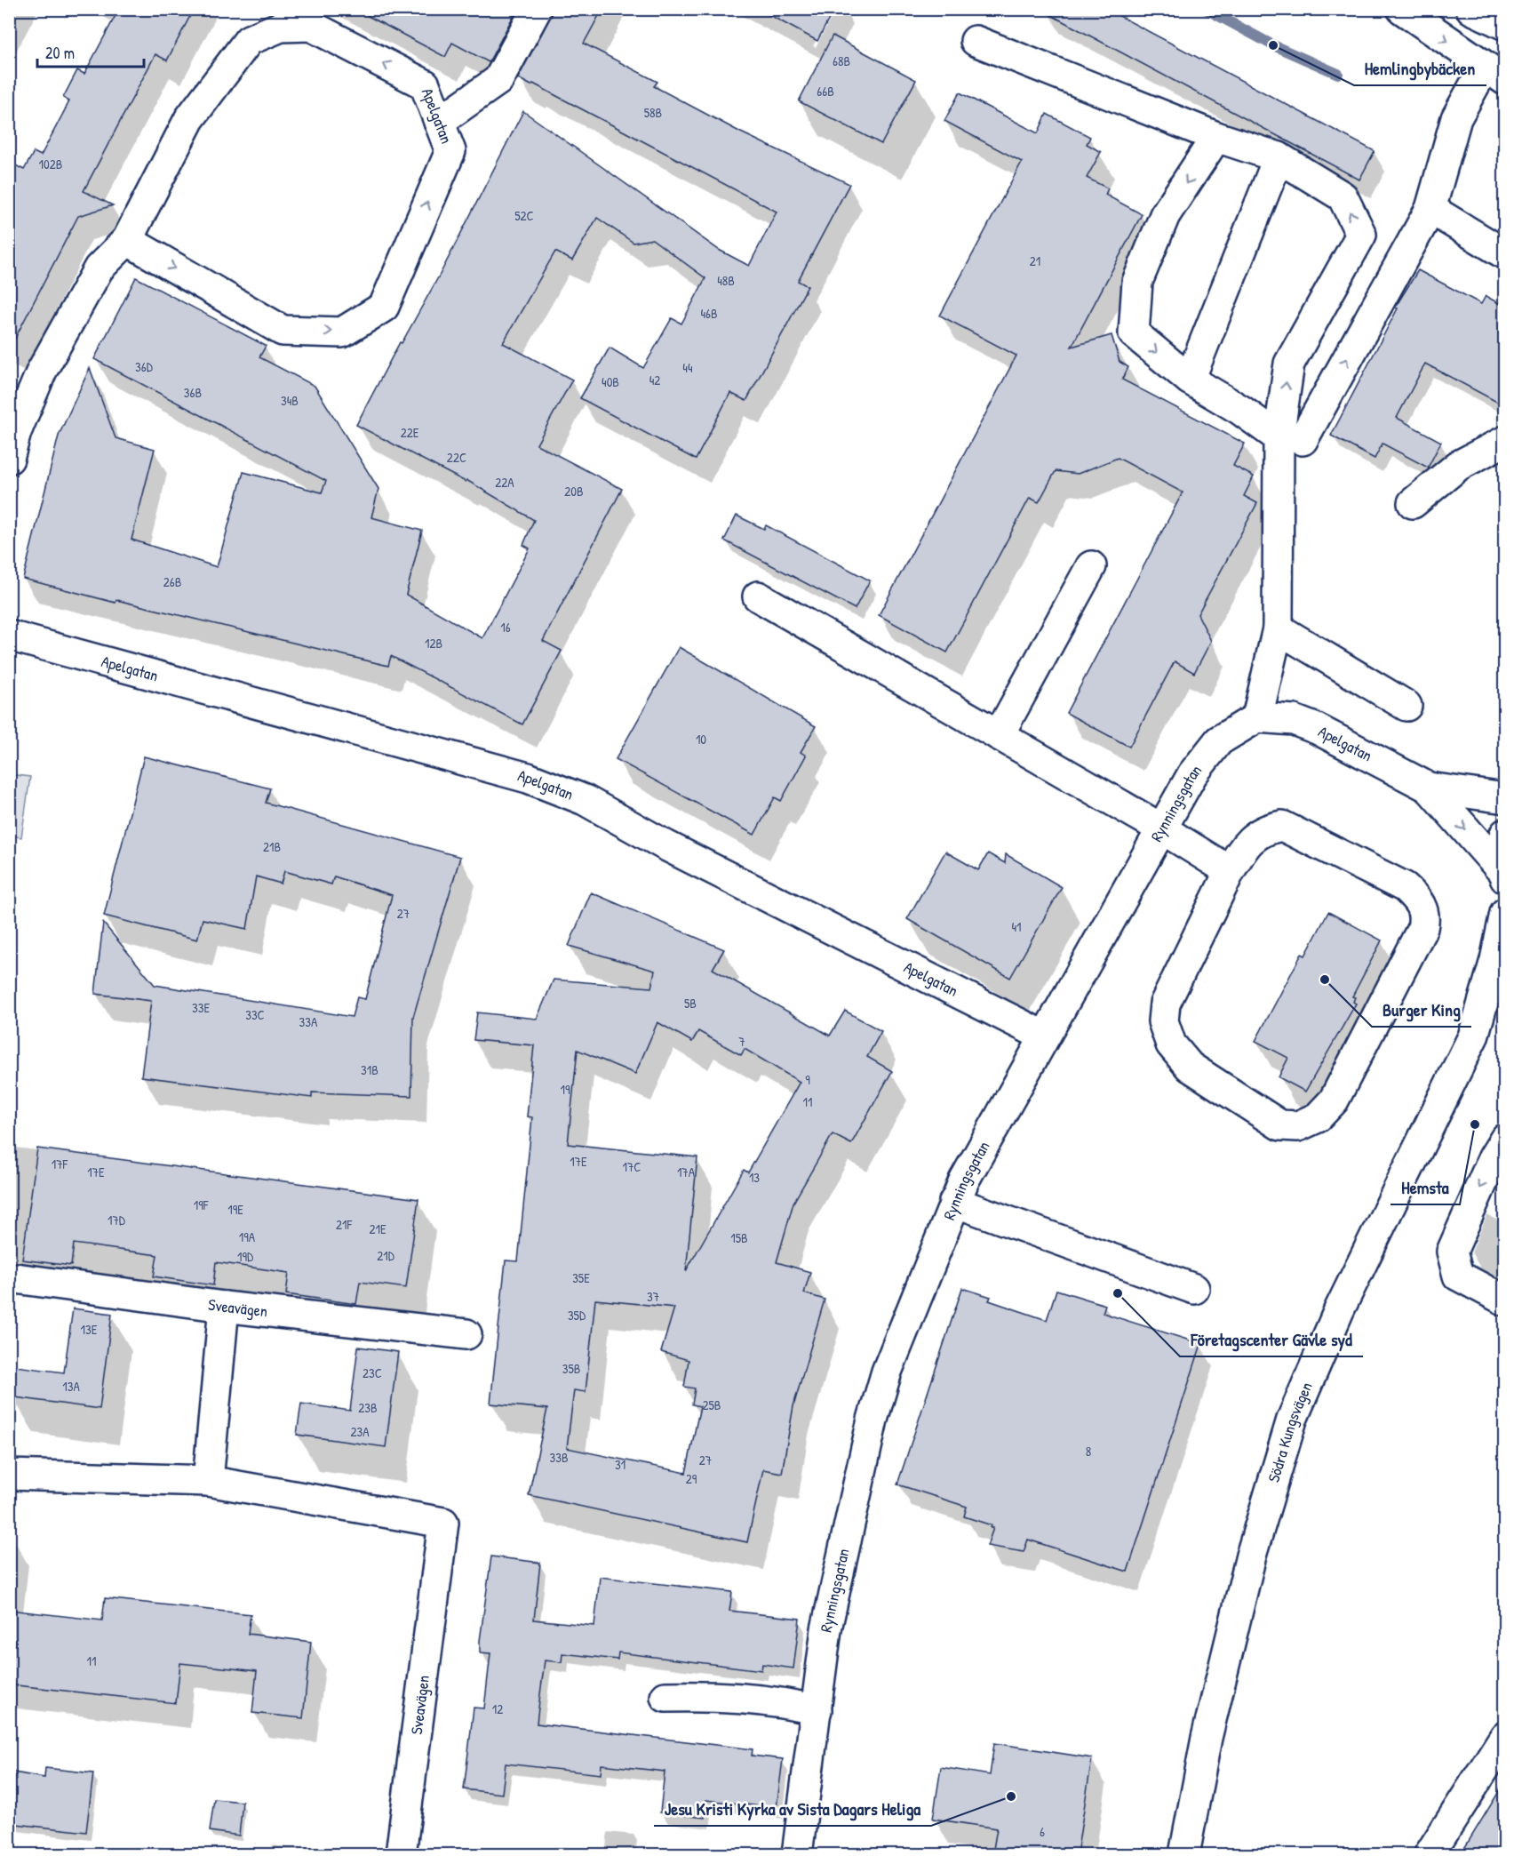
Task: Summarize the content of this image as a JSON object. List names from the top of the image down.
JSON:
{
  "streets": {
    "street": [
      "Apelgatan",
      "Rynningsgatan",
      "Sveavägen",
      "Södra Kungsvägen"
    ]
  },
  "crossings": [
    ["Apelgatan", "Rynningsgatan"]
  ],
  "places": [
    "Hemlingbybäcken",
    "Burger King",
    "Hemsta",
    "Företagscenter Gävle syd",
    "Jesu Kristi Kyrka av Sista Dagars Heliga"
  ],
  "house_numbers": [
    "68B",
    "66B",
    "58B",
    "102B",
    "52C",
    "21",
    "48B",
    "46B",
    "36D",
    "44",
    "42",
    "40B",
    "36B",
    "34B",
    "22E",
    "22C",
    "22A",
    "20B",
    "26B",
    "16",
    "12B",
    "10",
    "21B",
    "27",
    "41",
    "5B",
    "33E",
    "33C",
    "33A",
    "7",
    "31B",
    "9",
    "19",
    "11",
    "17E",
    "17F",
    "17C",
    "17E",
    "17A",
    "13",
    "19F",
    "19E",
    "17D",
    "21F",
    "21E",
    "19A",
    "15B",
    "21D",
    "19D",
    "35E",
    "37",
    "35D",
    "13E",
    "35B",
    "23C",
    "13A",
    "25B",
    "23B",
    "23A",
    "8",
    "33B",
    "27",
    "31",
    "29",
    "11",
    "12",
    "6"
  ],
  "scale_bar": "20 m"
}
